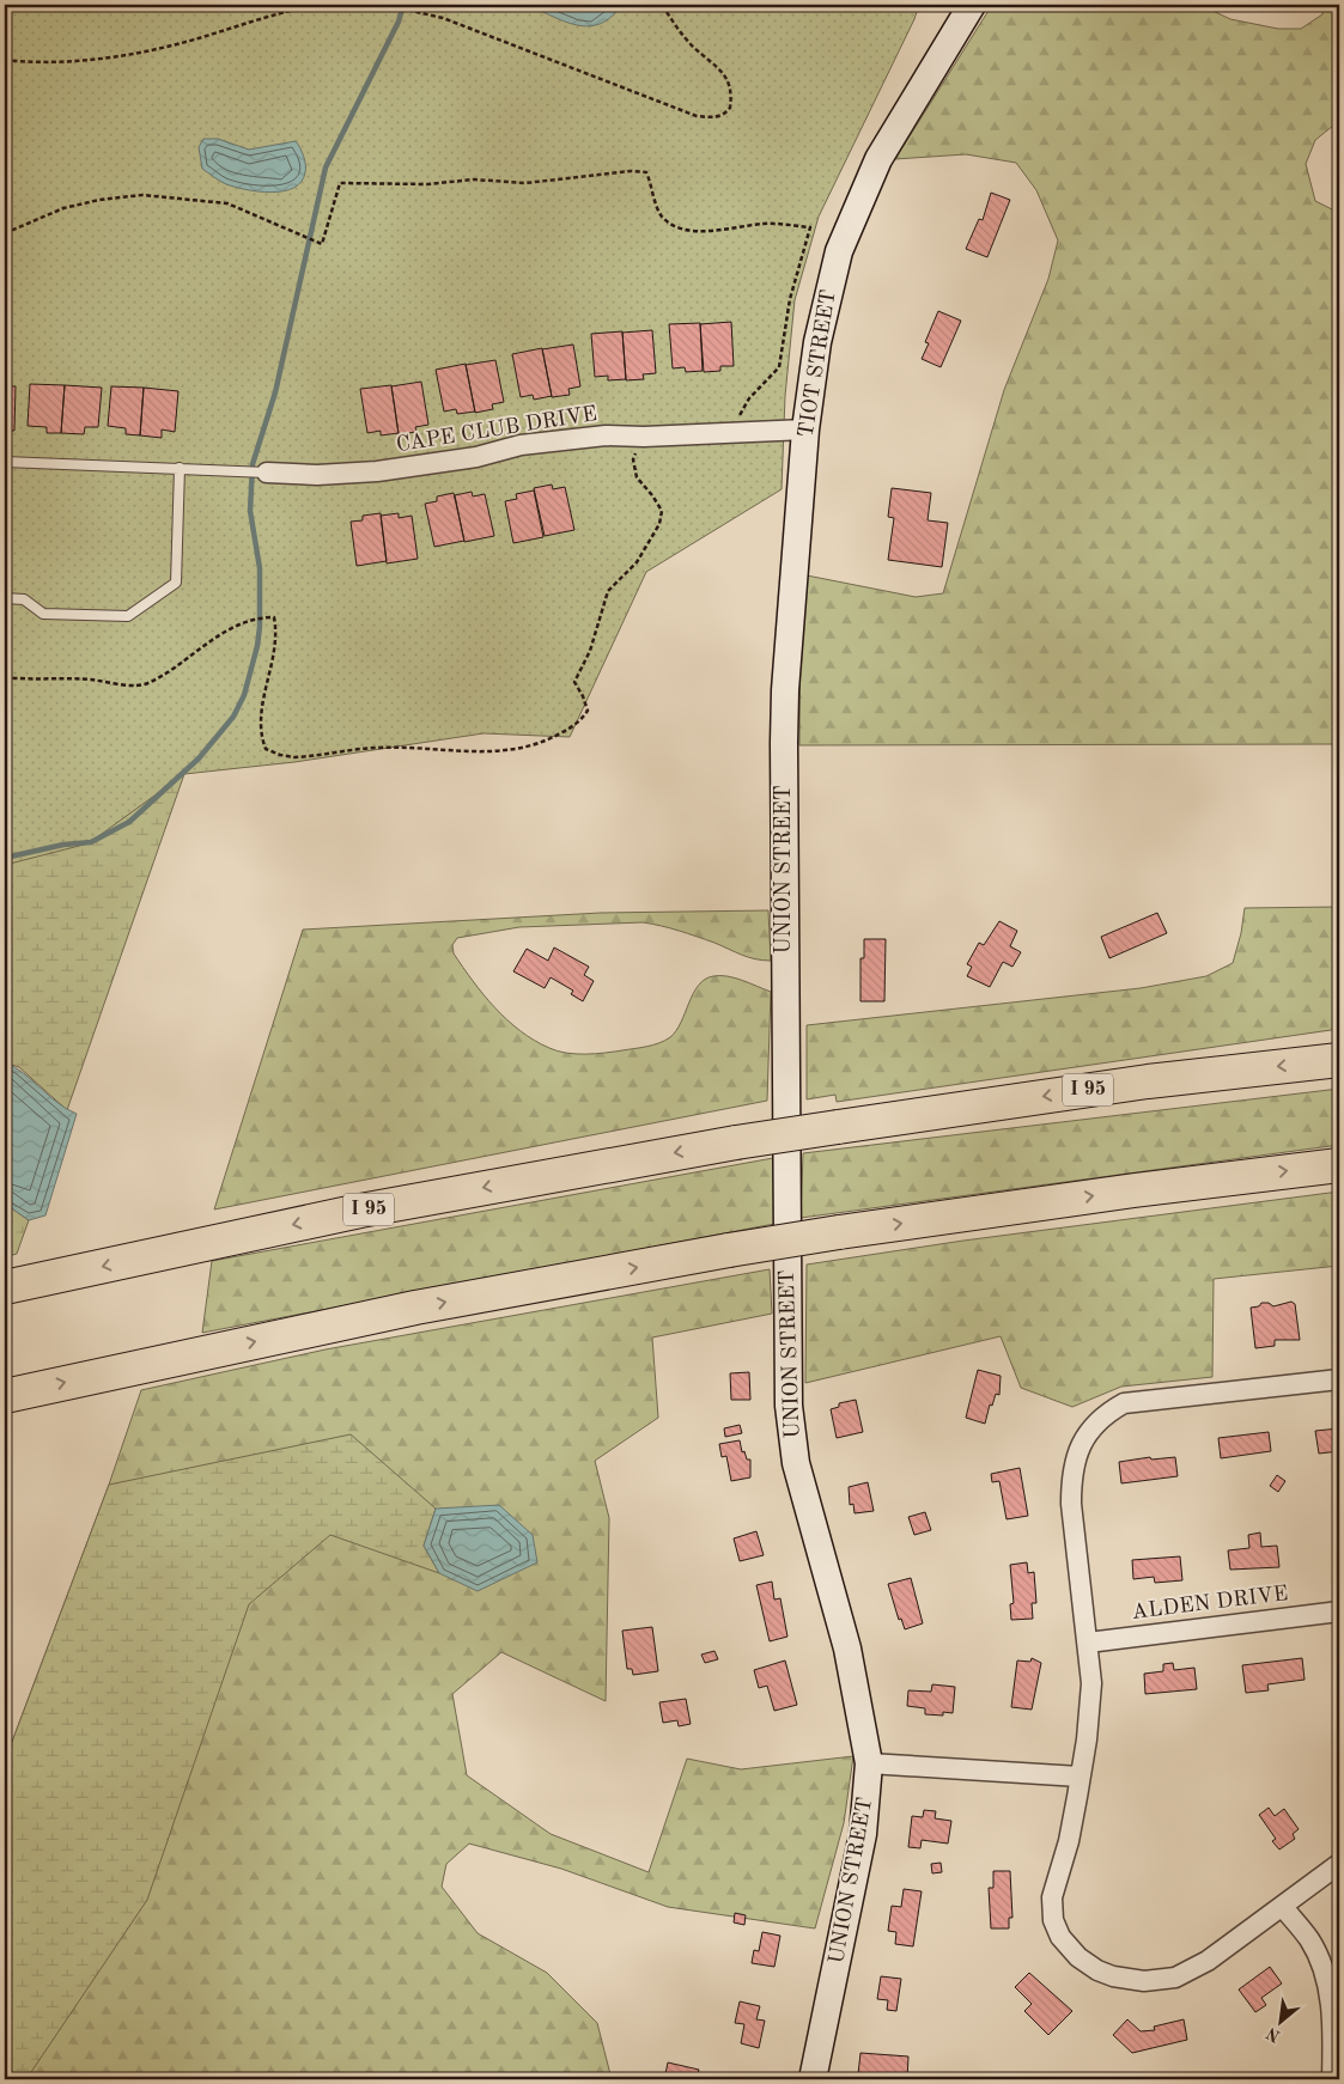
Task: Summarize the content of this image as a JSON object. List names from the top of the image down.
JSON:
{
  "streets": {
    "highway": ["I 95"],
    "main road": ["TIOT STREET", "UNION STREET"],
    "street": ["CAPE CLUB DRIVE", "ALDEN DRIVE"]
  },
  "crossings": [
    ["TIOT STREET", "CAPE CLUB DRIVE"],
    ["TIOT STREET", "UNION STREET"]
  ],
  "north": "bottom left"
}
